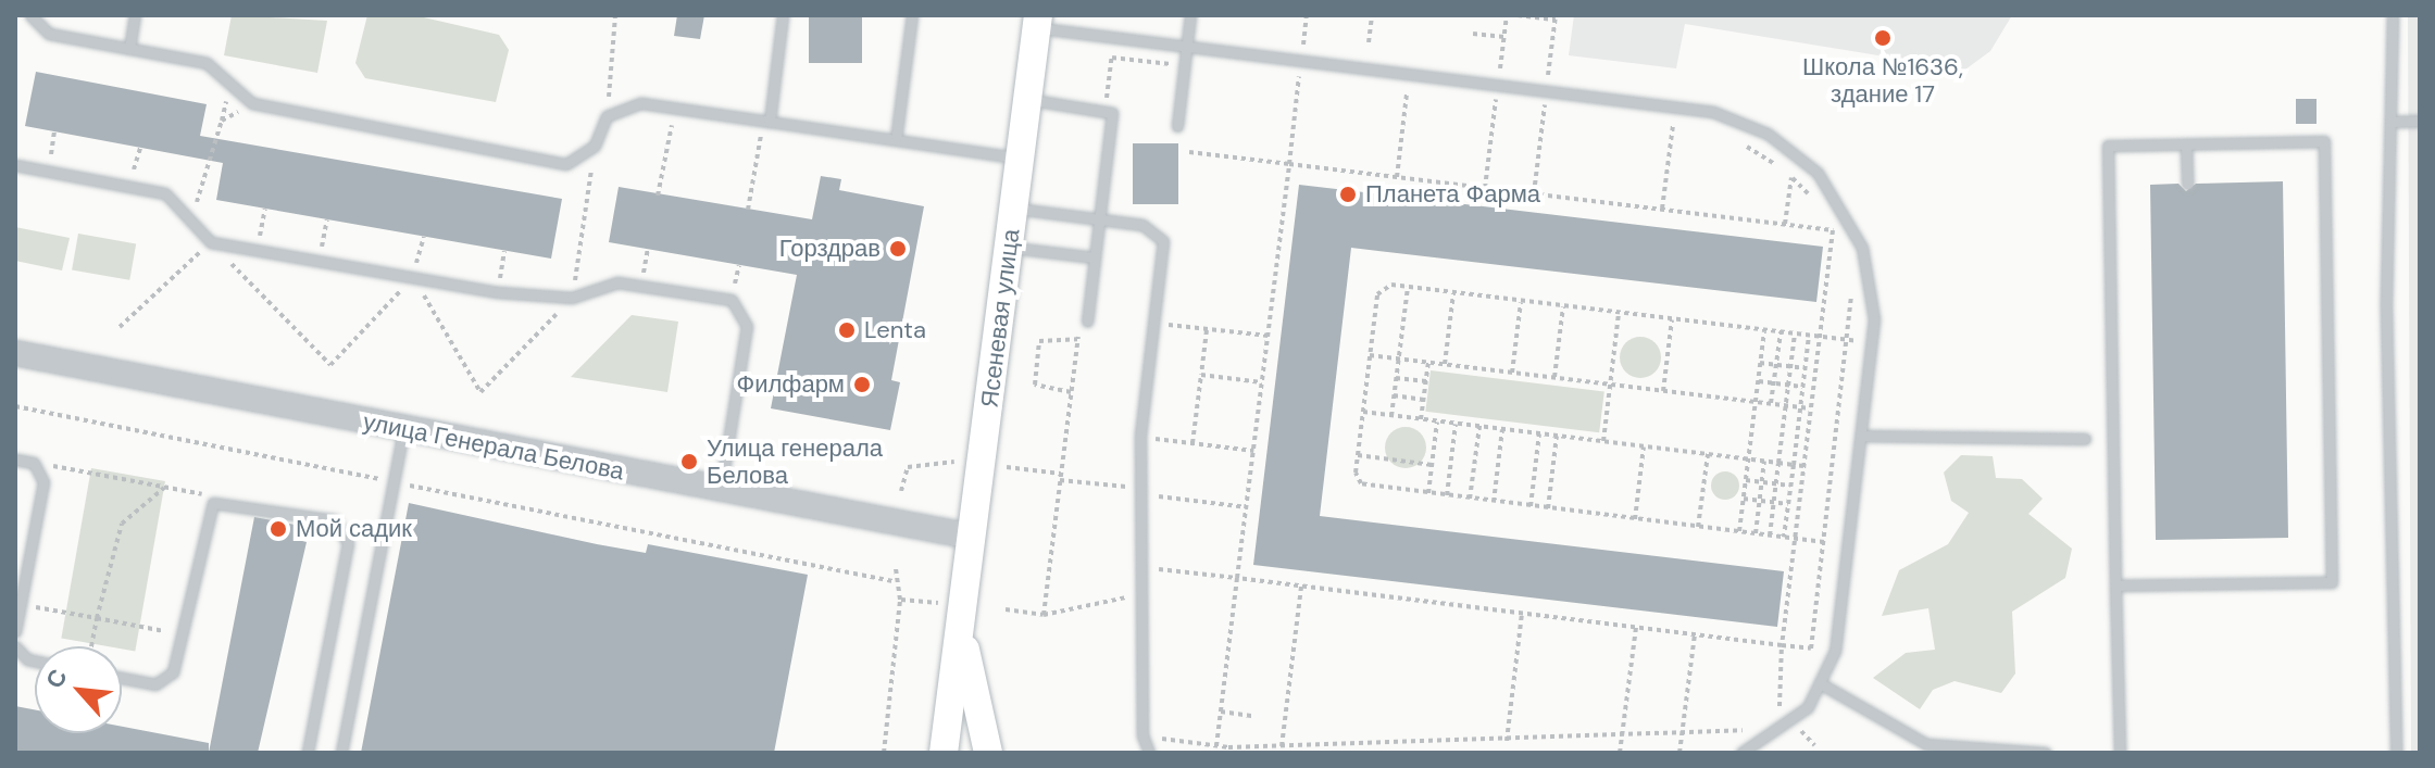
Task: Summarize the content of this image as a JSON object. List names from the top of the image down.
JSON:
{
  "streets": {
    "main road": ["Ясеневая улица"],
    "street": ["улица Генерала Белова"]
  },
  "crossings": [
    ["Ясеневая улица", "улица Генерала Белова"]
  ],
  "places": [
    "Школа №1636, здание 17",
    "Планета Фарма",
    "Горздрав",
    "Lenta",
    "Филфарм",
    "Улица генерала Белова",
    "Мой садик"
  ],
  "north": "top left"
}
